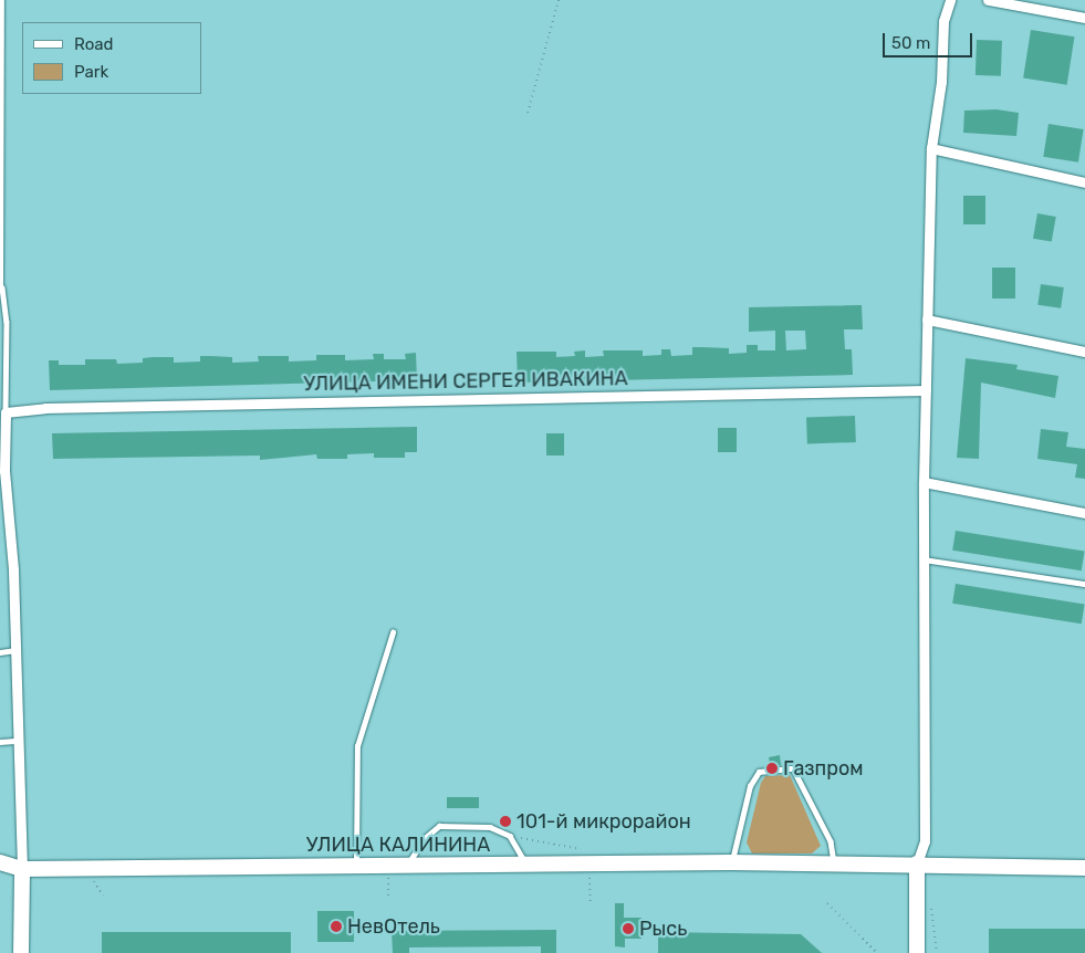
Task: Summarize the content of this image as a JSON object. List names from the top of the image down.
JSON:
{
  "streets": {
    "main road": ["УЛИЦА КАЛИНИНА"],
    "street": ["УЛИЦА ИМЕНИ СЕРГЕЯ ИВАКИНА"]
  },
  "places": [
    "Газпром",
    "101-й микрорайон",
    "НевОтель",
    "Рысь"
  ],
  "legend": ["Road", "Park"],
  "scale_bar": "50 m"
}
